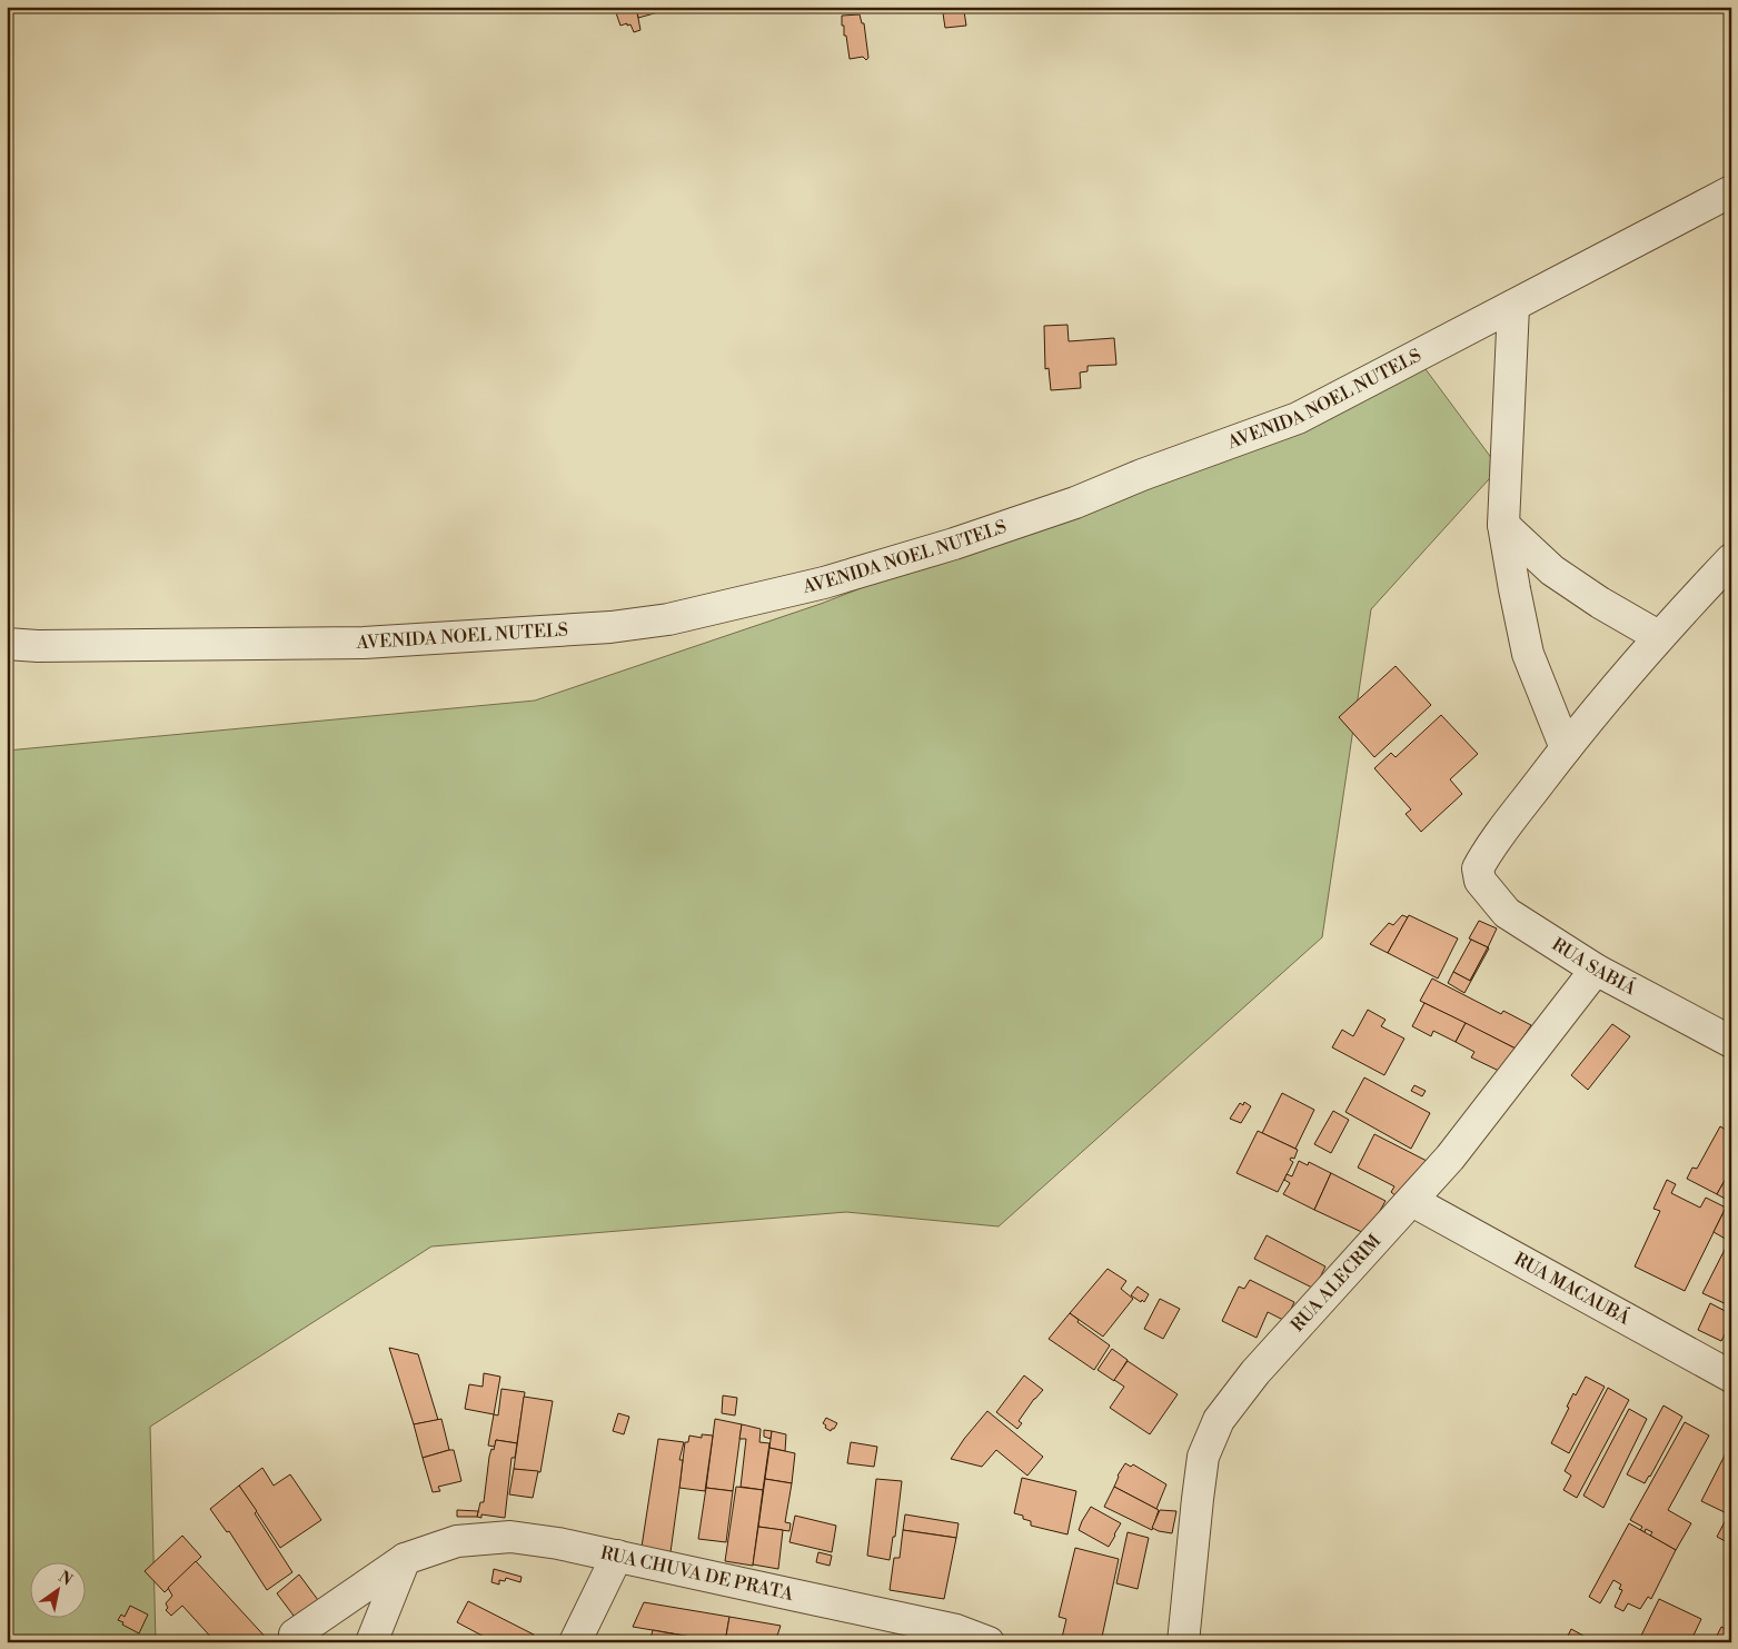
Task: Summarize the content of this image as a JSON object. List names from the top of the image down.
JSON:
{
  "streets": {
    "street": [
      "AVENIDA NOEL NUTELS",
      "RUA SABIÁ",
      "RUA ALECRIM",
      "RUA MACAUBÁ",
      "RUA CHUVA DE PRATA"
    ]
  },
  "crossings": [
    ["RUA SABIÁ", "RUA ALECRIM"],
    ["RUA ALECRIM", "RUA MACAUBÁ"]
  ],
  "north": "top right"
}
